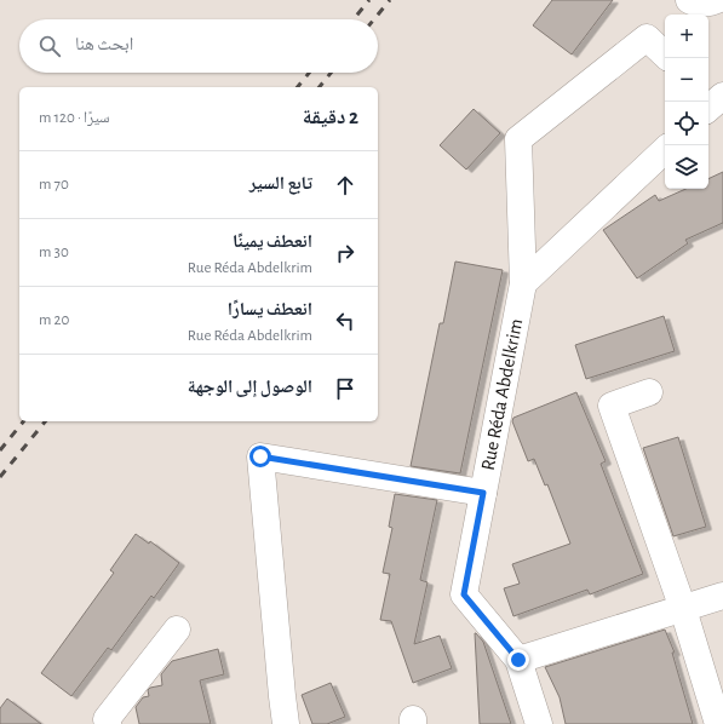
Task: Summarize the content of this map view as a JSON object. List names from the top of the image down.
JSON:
{
  "streets": {
    "street": ["Rue Réda Abdelkrim"]
  },
  "page": {
    "map_buttons": ["+", "−"],
    "search": "ابحث هنا",
    "heading": ["2 دقيقة", "سيرًا · 120 m"],
    "list": [
      ["تابع السير", "70 m"],
      ["انعطف يمينًا", "Rue Réda Abdelkrim", "30 m"],
      ["انعطف يسارًا", "Rue Réda Abdelkrim", "20 m"],
      "الوصول إلى الوجهة"
    ]
  }
}
